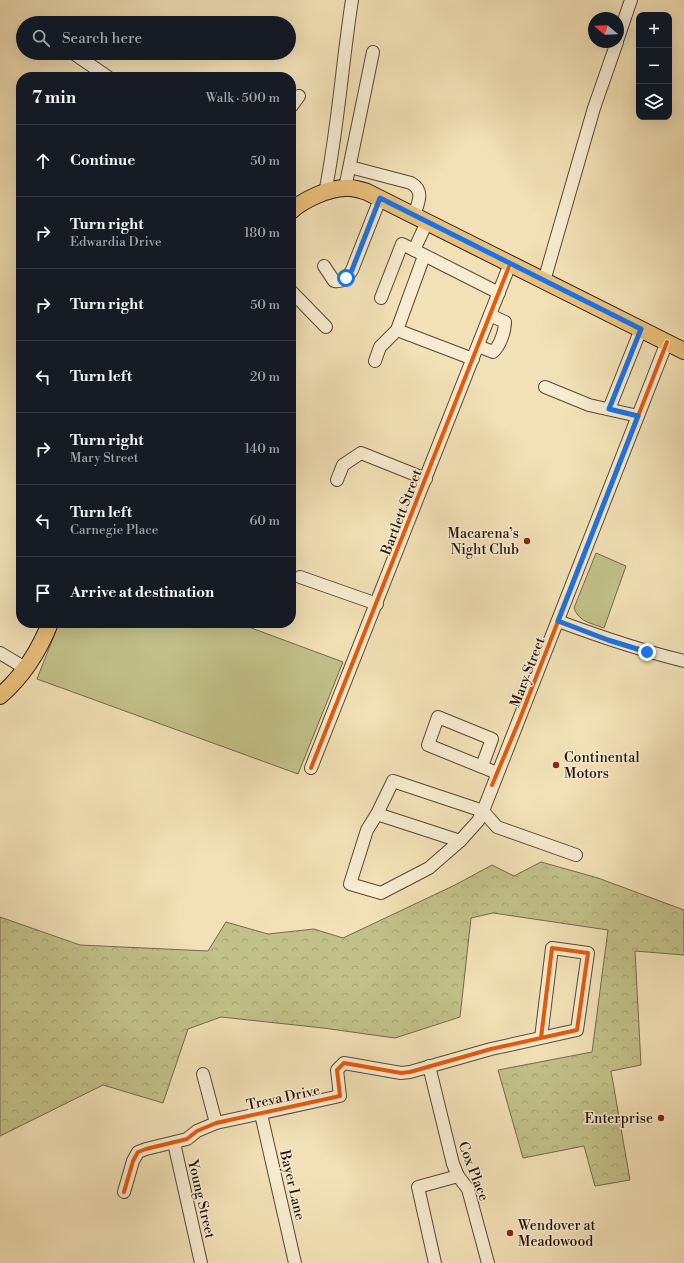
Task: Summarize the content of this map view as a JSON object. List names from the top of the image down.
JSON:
{
  "streets": {
    "street": [
      "Bartlett Street",
      "Mary Street",
      "Treva Drive",
      "Cox Place",
      "Bayer Lane",
      "Young Street"
    ]
  },
  "crossings": [
    ["Treva Drive", "Cox Place"],
    ["Treva Drive", "Bayer Lane"],
    ["Treva Drive", "Young Street"]
  ],
  "places": [
    "Macarena’s Night Club",
    "Continental Motors",
    "Enterprise",
    "Wendover at Meadowood"
  ],
  "north": "left",
  "page": {
    "map_buttons": ["+", "−"],
    "search": "Search here",
    "heading": ["7 min", "Walk · 500 m"],
    "list": [
      ["Continue", "50 m"],
      ["Turn right", "Edwardia Drive", "180 m"],
      ["Turn right", "50 m"],
      ["Turn left", "20 m"],
      ["Turn right", "Mary Street", "140 m"],
      ["Turn left", "Carnegie Place", "60 m"],
      "Arrive at destination"
    ]
  }
}
